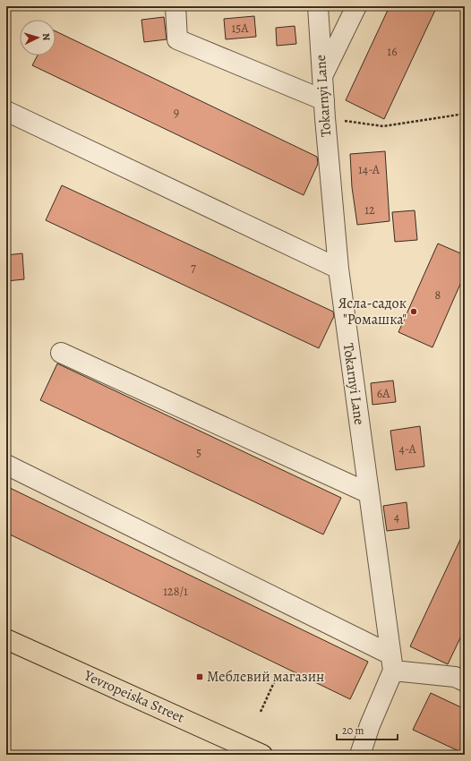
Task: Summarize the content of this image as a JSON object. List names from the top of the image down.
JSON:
{
  "streets": {
    "main road": ["Yevropeiska Street"],
    "street": ["Tokarnyi Lane"]
  },
  "places": {
    "other": ["Ясла-садок \"Ромашка\""],
    "transit": ["Меблевий магазин"]
  },
  "house_numbers": [
    "15А",
    "16",
    "9",
    "14-А",
    "12",
    "7",
    "8",
    "6А",
    "4-А",
    "5",
    "4",
    "128/1"
  ],
  "scale_bar": "20 m",
  "north": "right"
}
